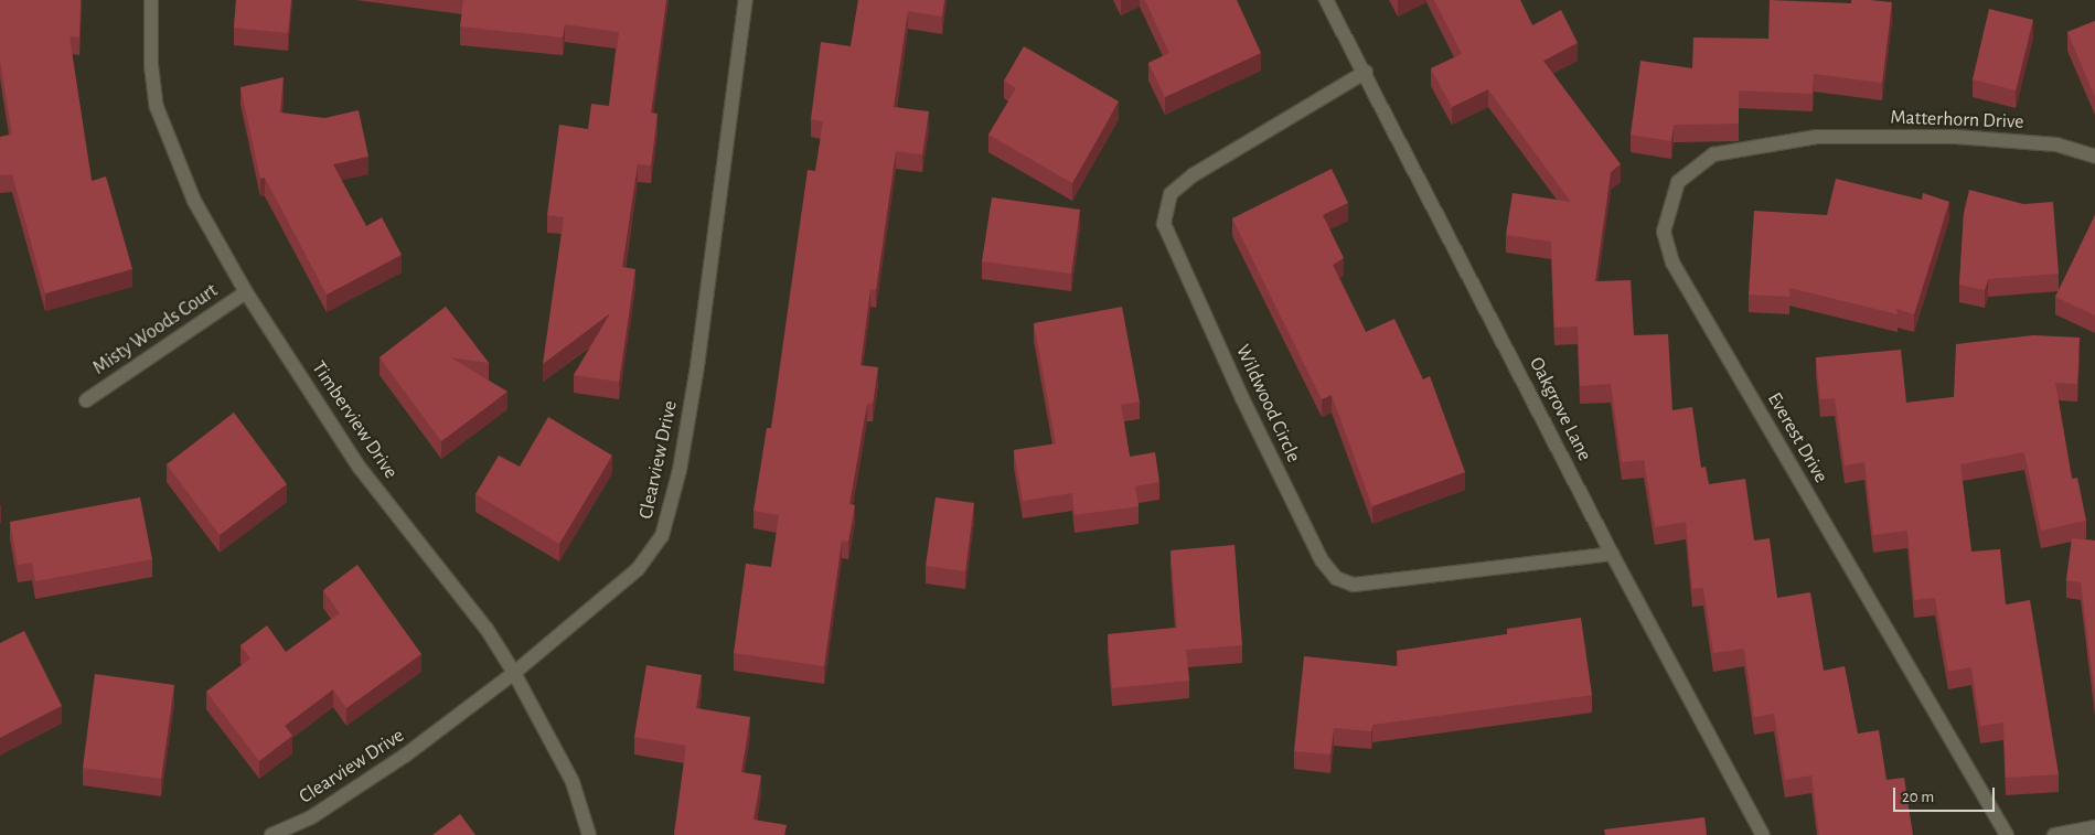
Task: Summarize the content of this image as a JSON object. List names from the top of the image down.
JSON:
{
  "streets": {
    "street": [
      "Matterhorn Drive",
      "Misty Woods Court",
      "Wildwood Circle",
      "Oakgrove Lane",
      "Timberview Drive",
      "Everest Drive",
      "Clearview Drive"
    ]
  },
  "crossings": [
    ["Matterhorn Drive", "Everest Drive"],
    ["Misty Woods Court", "Timberview Drive"],
    ["Wildwood Circle", "Oakgrove Lane"],
    ["Timberview Drive", "Clearview Drive"]
  ],
  "scale_bar": "20 m"
}
